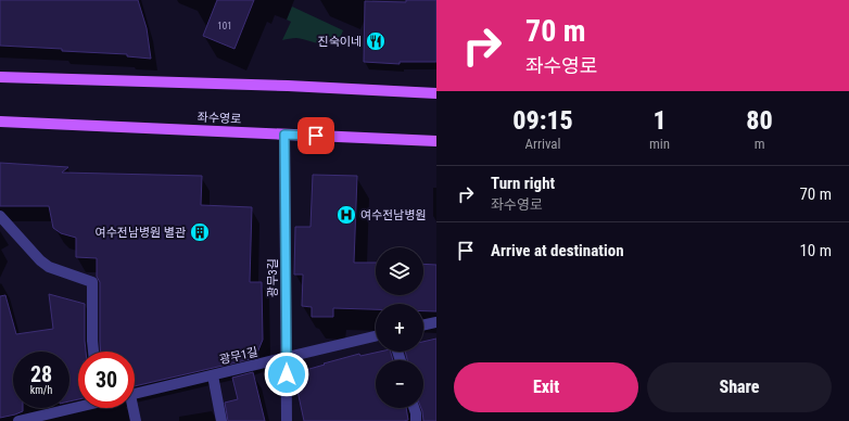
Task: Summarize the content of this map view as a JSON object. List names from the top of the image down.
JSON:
{
  "streets": {
    "main road": ["좌수영로"],
    "street": ["광무3길", "광무1길"]
  },
  "crossings": [
    ["좌수영로", "광무3길"],
    ["광무3길", "광무1길"]
  ],
  "places": {
    "restaurant": ["진숙이네"],
    "hospital": ["여수전남병원"],
    "building": ["여수전남병원 별관"]
  },
  "house_numbers": ["101"],
  "page": {
    "turn": ["70 m", "좌수영로"],
    "eta": [
      "09:15",
      "Arrival",
      "1",
      "min",
      "80",
      "m"
    ],
    "list": [
      {
        "name": "Turn right",
        "note": "좌수영로",
        "value": "70 m"
      },
      {
        "name": "Arrive at destination",
        "value": "10 m"
      }
    ],
    "map_buttons": ["+", "−"],
    "speed": "28 km/h",
    "limit": "30",
    "buttons": ["Exit", "Share"]
  }
}
